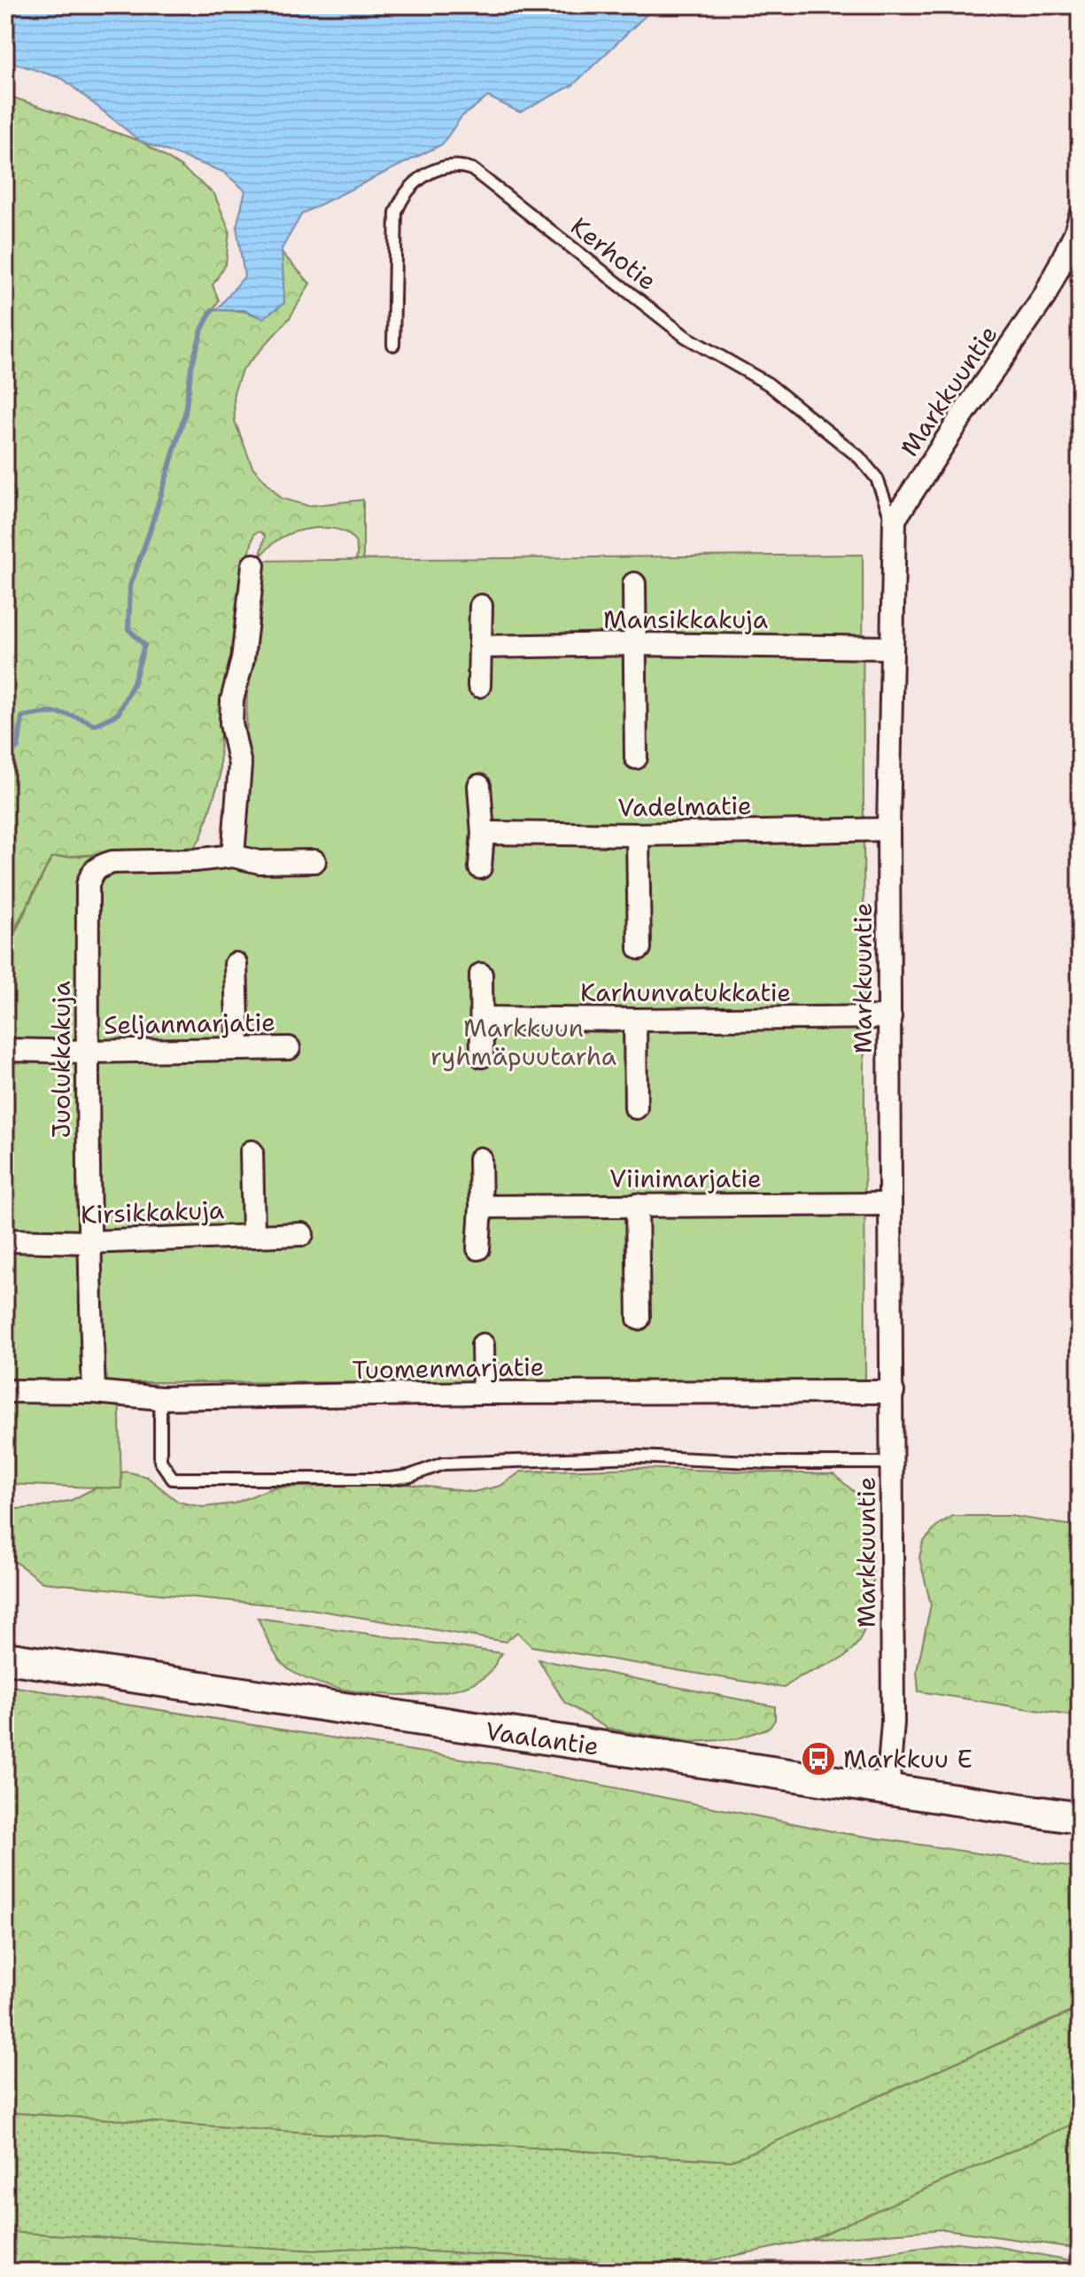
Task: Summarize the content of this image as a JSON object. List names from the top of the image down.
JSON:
{
  "streets": {
    "street": [
      "Markkuuntie",
      "Mansikkakuja",
      "Vadelmatie",
      "Karhunvatukkatie",
      "Seljanmarjatie",
      "Juolukkakuja",
      "Viinimarjatie",
      "Kirsikkakuja",
      "Tuomenmarjatie",
      "Vaalantie"
    ],
    "lane": ["Kerhotie"]
  },
  "crossings": [
    ["Kerhotie", "Markkuuntie"],
    ["Markkuuntie", "Mansikkakuja"],
    ["Markkuuntie", "Vadelmatie"],
    ["Markkuuntie", "Karhunvatukkatie"],
    ["Markkuuntie", "Viinimarjatie"],
    ["Markkuuntie", "Tuomenmarjatie"],
    ["Markkuuntie", "Vaalantie"],
    ["Seljanmarjatie", "Juolukkakuja"],
    ["Juolukkakuja", "Kirsikkakuja"],
    ["Juolukkakuja", "Tuomenmarjatie"]
  ],
  "parks": ["Markkuun ryhmäpuutarha"],
  "places": {
    "bus stop": ["Markkuu E"]
  }
}
